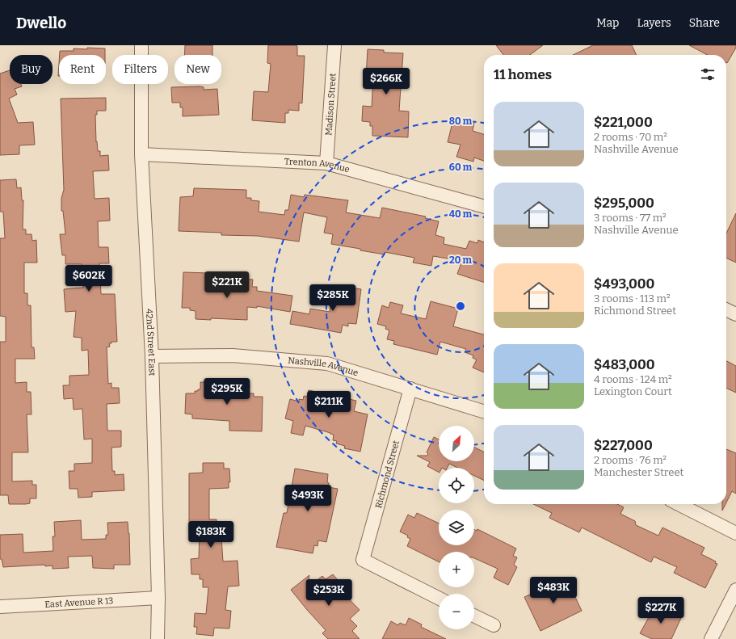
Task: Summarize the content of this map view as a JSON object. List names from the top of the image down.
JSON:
{
  "streets": {
    "street": [
      "Madison Street",
      "Trenton Avenue",
      "42nd Street East",
      "Nashville Avenue",
      "Richmond Street",
      "East Avenue R 13"
    ]
  },
  "crossings": [
    ["Madison Street", "Trenton Avenue"],
    ["Trenton Avenue", "42nd Street East"],
    ["42nd Street East", "Nashville Avenue"],
    ["42nd Street East", "East Avenue R 13"],
    ["Nashville Avenue", "Richmond Street"]
  ],
  "north": "top right",
  "page": {
    "header": "Dwello",
    "nav": ["Map", "Layers", "Share"],
    "chip": [
      "Buy",
      "Rent",
      "Filters",
      "New"
    ],
    "heading": "11 homes",
    "price": [
      "$266K",
      "$602K",
      "$221K",
      "$285K",
      "$295K",
      "$211K",
      "$493K",
      "$183K",
      "$483K",
      "$253K",
      "$227K"
    ],
    "list": [
      {
        "name": "$221,000",
        "note": "2 rooms · 70 m² · Nashville Avenue"
      },
      {
        "name": "$295,000",
        "note": "3 rooms · 77 m² · Nashville Avenue"
      },
      {
        "name": "$493,000",
        "note": "3 rooms · 113 m² · Richmond Street"
      },
      {
        "name": "$483,000",
        "note": "4 rooms · 124 m² · Lexington Court"
      },
      {
        "name": "$227,000",
        "note": "2 rooms · 76 m² · Manchester Street"
      }
    ],
    "map_buttons": ["+", "−"]
  },
  "rings": [
    "80 m",
    "60 m",
    "40 m",
    "20 m"
  ]
}
